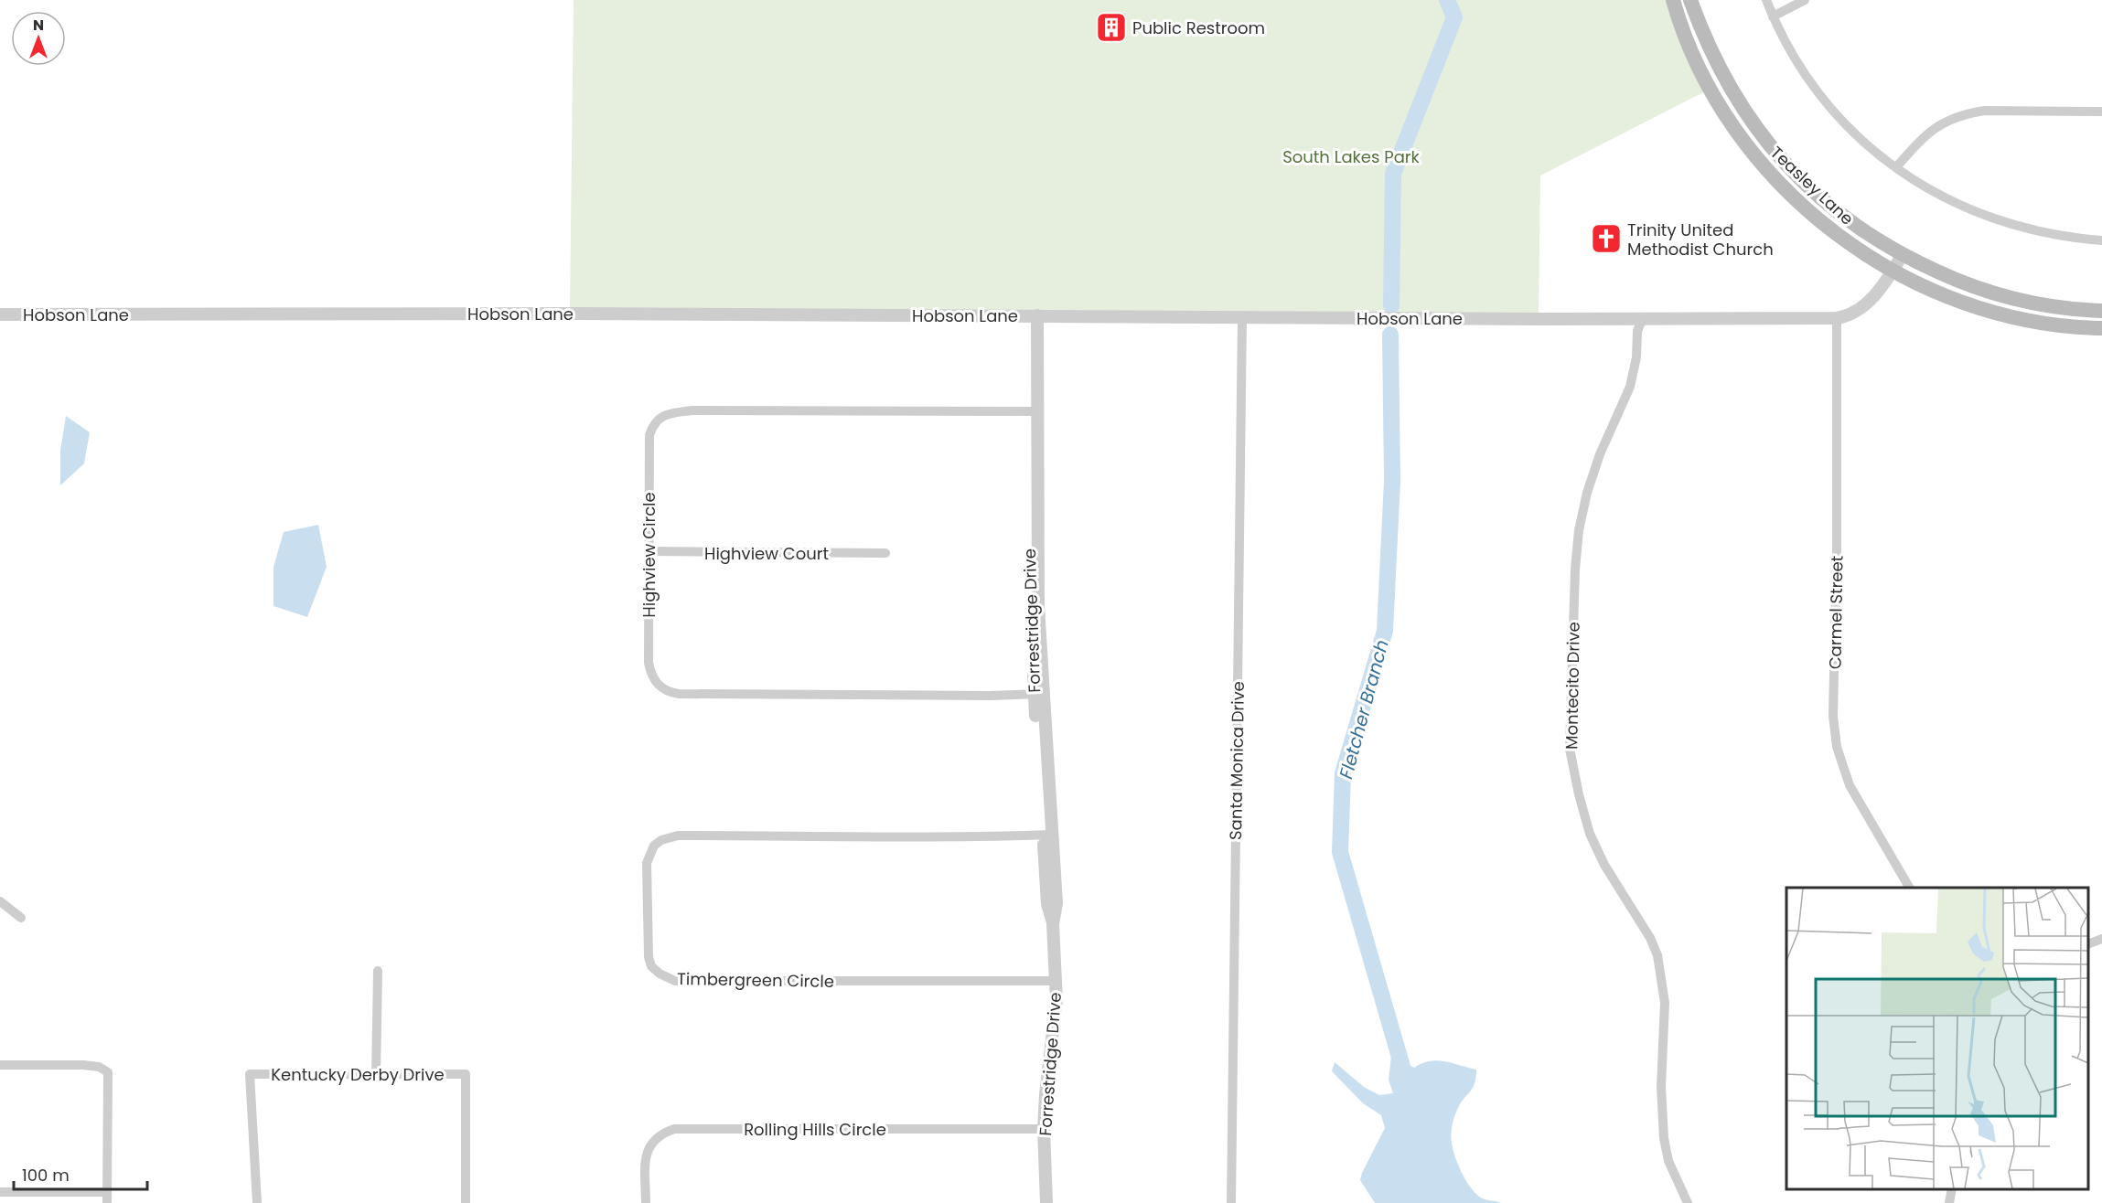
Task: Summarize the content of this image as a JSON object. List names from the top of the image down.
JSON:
{
  "streets": {
    "main road": ["Teasley Lane"],
    "street": [
      "Hobson Lane",
      "Highview Court",
      "Highview Circle",
      "Carmel Street",
      "Forrestridge Drive",
      "Montecito Drive",
      "Santa Monica Drive",
      "Timbergreen Circle",
      "Kentucky Derby Drive",
      "Rolling Hills Circle"
    ]
  },
  "crossings": [
    ["Teasley Lane", "Hobson Lane"],
    ["Hobson Lane", "Carmel Street"],
    ["Hobson Lane", "Forrestridge Drive"],
    ["Hobson Lane", "Montecito Drive"],
    ["Hobson Lane", "Santa Monica Drive"],
    ["Highview Court", "Highview Circle"],
    ["Highview Circle", "Forrestridge Drive"],
    ["Forrestridge Drive", "Timbergreen Circle"],
    ["Forrestridge Drive", "Rolling Hills Circle"]
  ],
  "water": ["Fletcher Branch"],
  "parks": ["South Lakes Park"],
  "places": {
    "building": ["Public Restroom"],
    "church": ["Trinity United Methodist Church"]
  },
  "scale_bar": "100 m",
  "north": "top"
}
